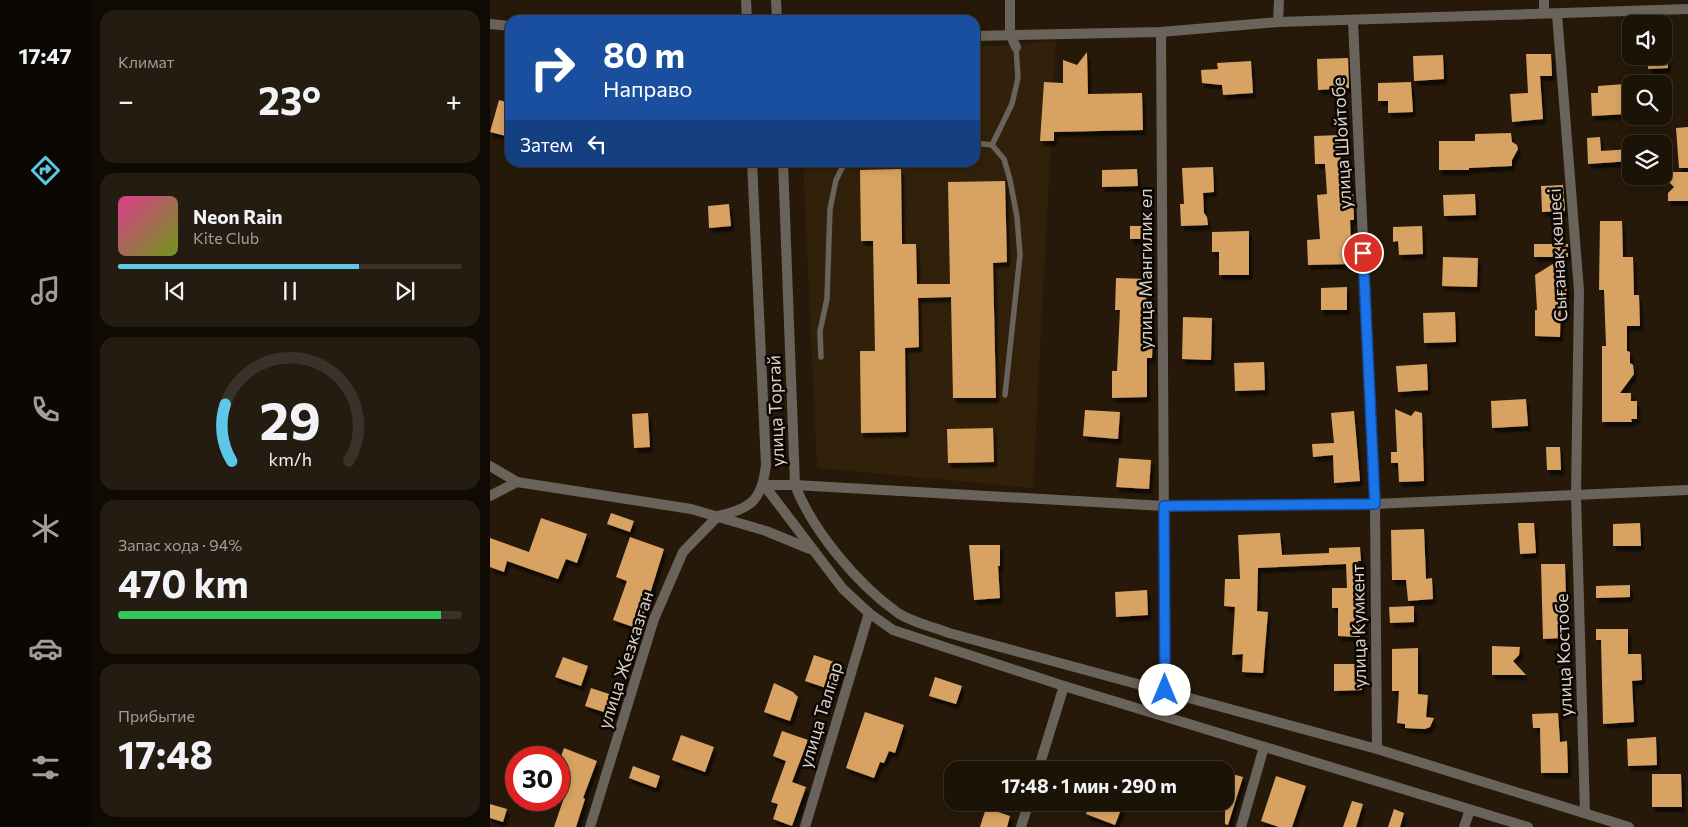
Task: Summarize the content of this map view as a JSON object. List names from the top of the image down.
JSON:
{
  "streets": {
    "street": [
      "улица Шойтобе",
      "Сығанақ көшесі",
      "улица Мангилик ел",
      "улица Торгай",
      "улица Кумкент",
      "улица Костобе",
      "улица Жезказган",
      "улица Талгар"
    ]
  },
  "crossings": [
    ["улица Шойтобе", "улица Кумкент"],
    ["Сығанақ көшесі", "улица Костобе"]
  ],
  "page": {
    "tabs": "17:47",
    "tile": [
      "Климат",
      ["Запас хода · 94%", "470 km"],
      ["Прибытие", "17:48"]
    ],
    "turn": ["80 m", "Направо"],
    "heat": ["−", "23°", "+"],
    "then": "Затем",
    "song": ["Neon Rain", "Kite Club"],
    "limit": "30",
    "trip": "17:48 · 1 мин · 290 m",
    "gauge": ["29", "km/h"]
  }
}
